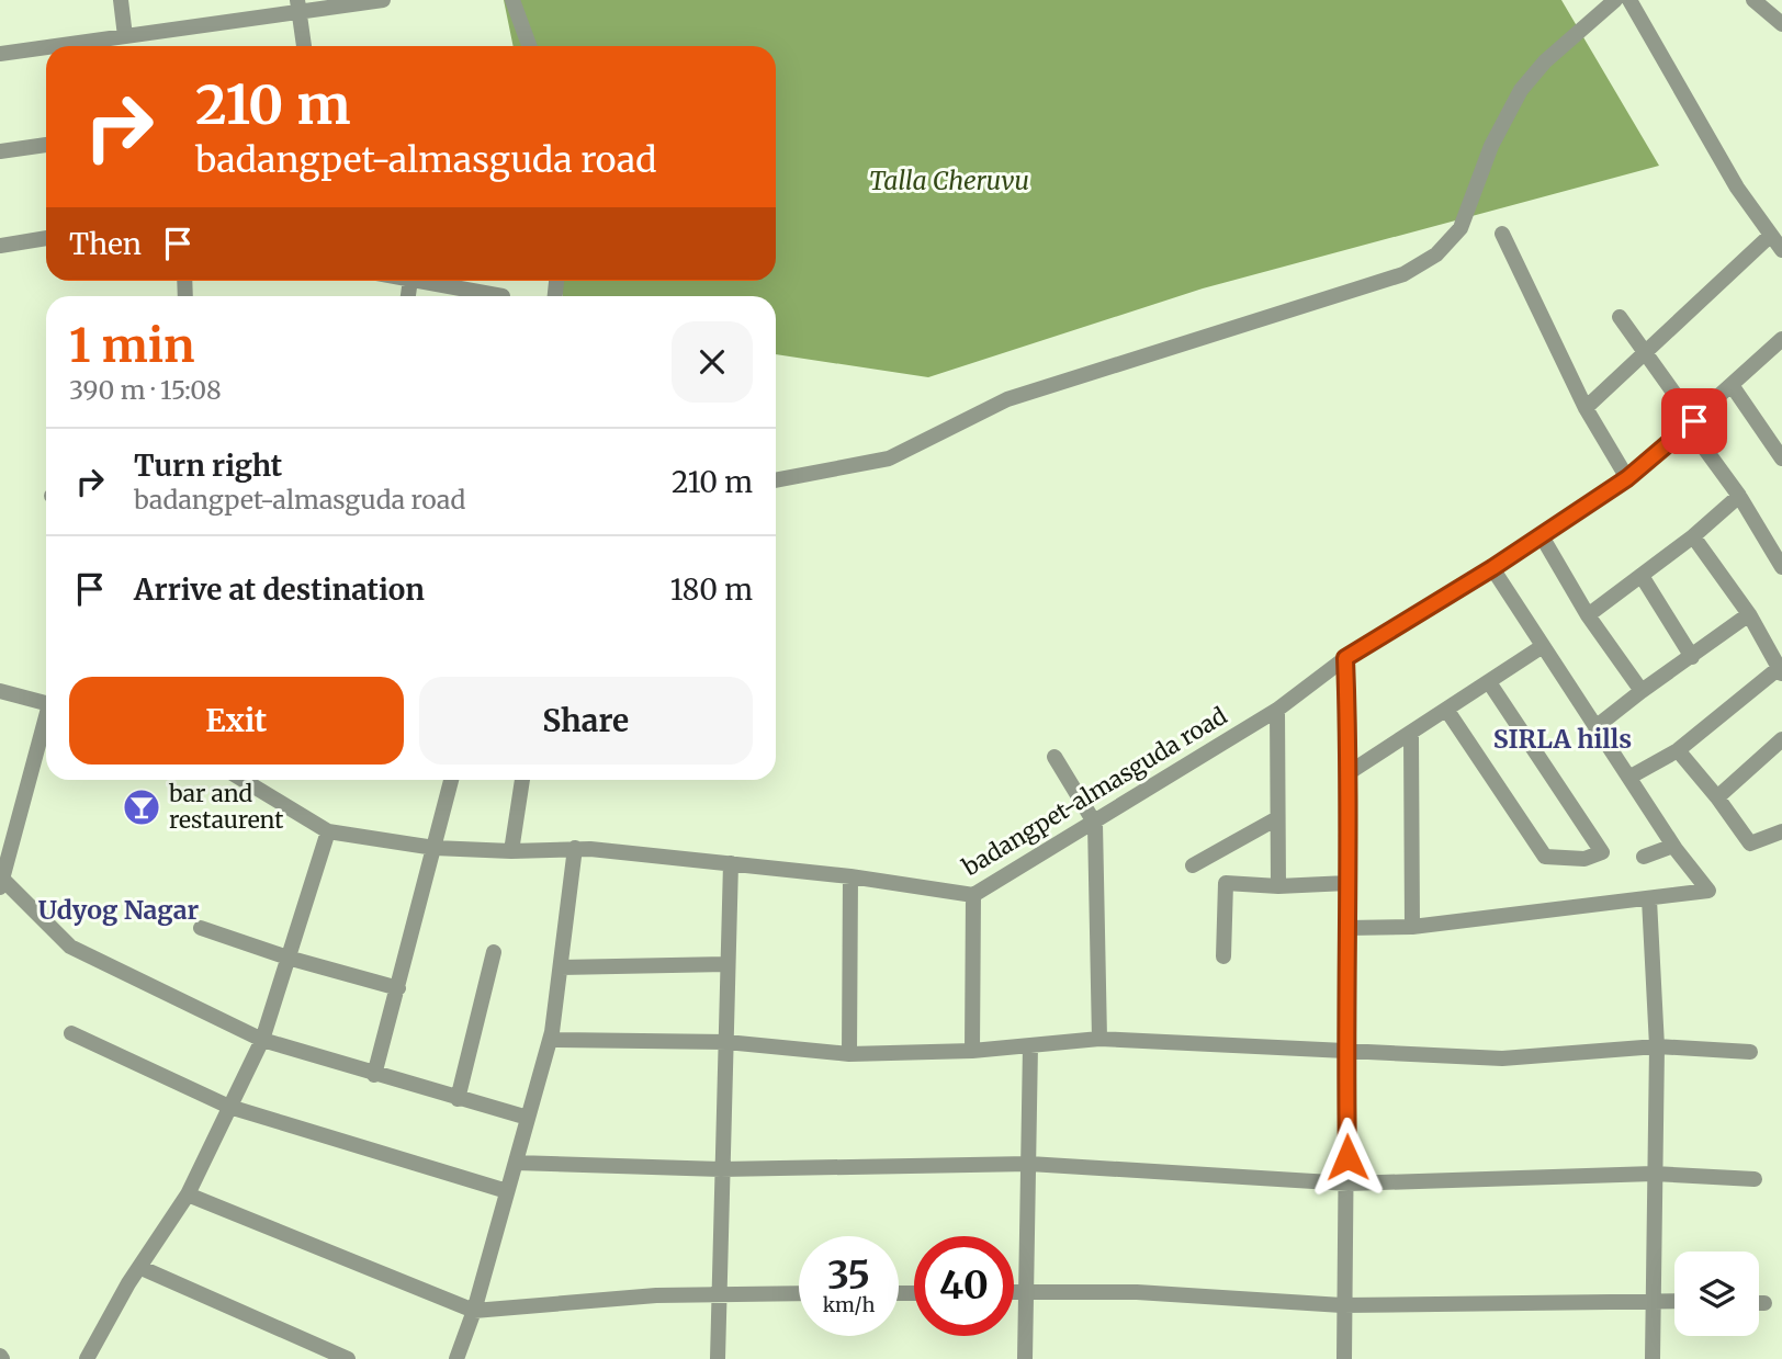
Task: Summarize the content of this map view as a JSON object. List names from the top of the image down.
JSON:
{
  "streets": {
    "street": ["badangpet-almasguda road"]
  },
  "districts": ["SIRLA hills", "Udyog Nagar"],
  "water": ["Talla Cheruvu"],
  "places": {
    "bar": ["bar and restaurent"]
  },
  "page": {
    "turn": ["210 m", "badangpet-almasguda road"],
    "then": "Then",
    "heading": ["1 min", "390 m · 15:08"],
    "list": [
      {
        "name": "Turn right",
        "note": "badangpet-almasguda road",
        "value": "210 m"
      },
      {
        "name": "Arrive at destination",
        "value": "180 m"
      }
    ],
    "buttons": ["Exit", "Share"],
    "speed": "35 km/h",
    "limit": "40"
  }
}
